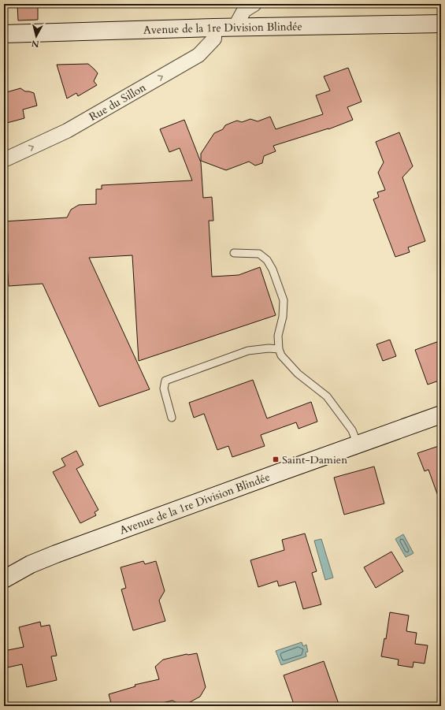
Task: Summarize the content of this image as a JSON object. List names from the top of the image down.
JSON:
{
  "streets": {
    "main road": ["Avenue de la 1re Division Blindée"],
    "street": ["Rue du Sillon"]
  },
  "crossings": [
    ["Avenue de la 1re Division Blindée", "Rue du Sillon"]
  ],
  "one_way": ["Rue du Sillon"],
  "places": {
    "transit": ["Saint-Damien"]
  },
  "north": "bottom"
}
